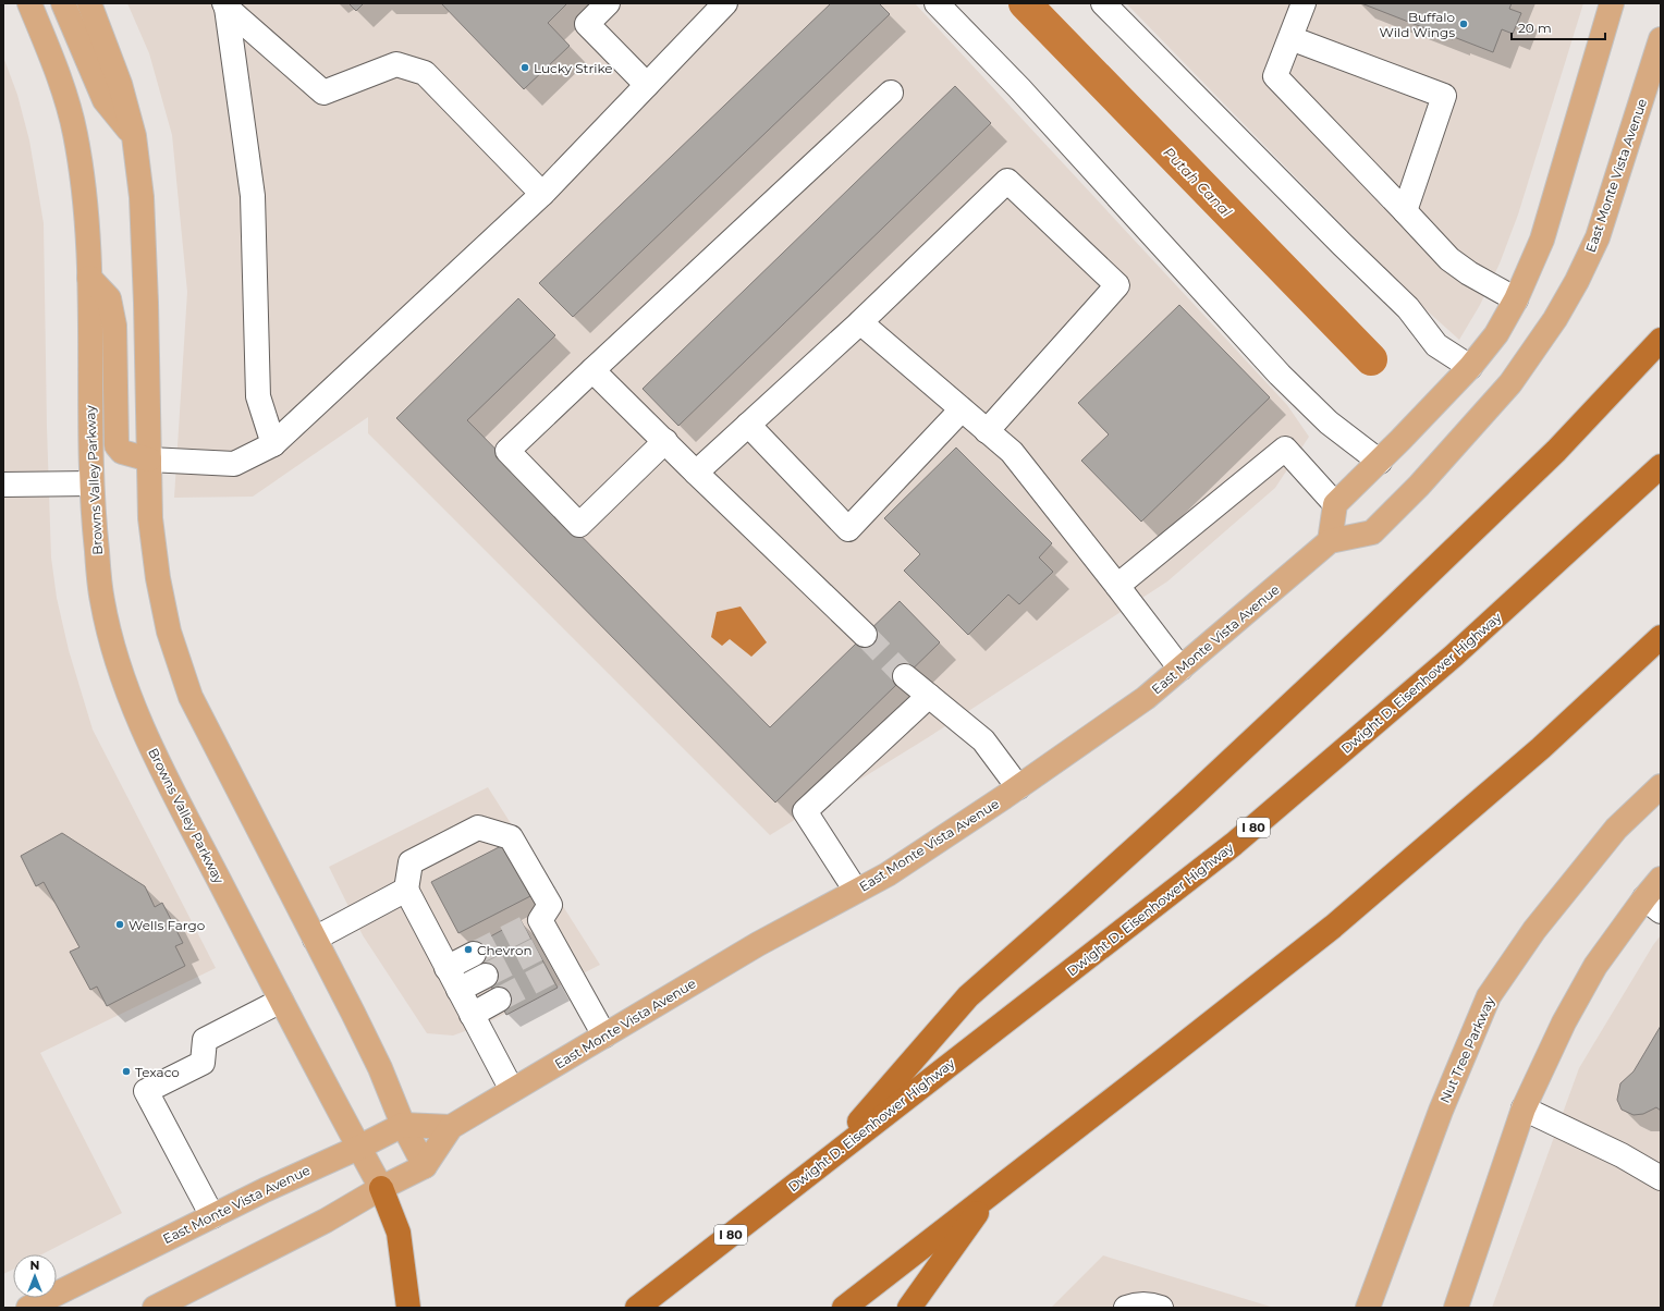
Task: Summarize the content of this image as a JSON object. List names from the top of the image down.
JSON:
{
  "streets": {
    "highway": ["Dwight D. Eisenhower Highway", "I 80"],
    "main road": ["East Monte Vista Avenue", "Browns Valley Parkway", "Nut Tree Parkway"]
  },
  "crossings": [
    ["East Monte Vista Avenue", "Browns Valley Parkway"]
  ],
  "water": ["Putah Canal"],
  "places": [
    "Buffalo Wild Wings",
    "Lucky Strike",
    "Wells Fargo",
    "Chevron",
    "Texaco"
  ],
  "scale_bar": "20 m",
  "north": "top"
}
